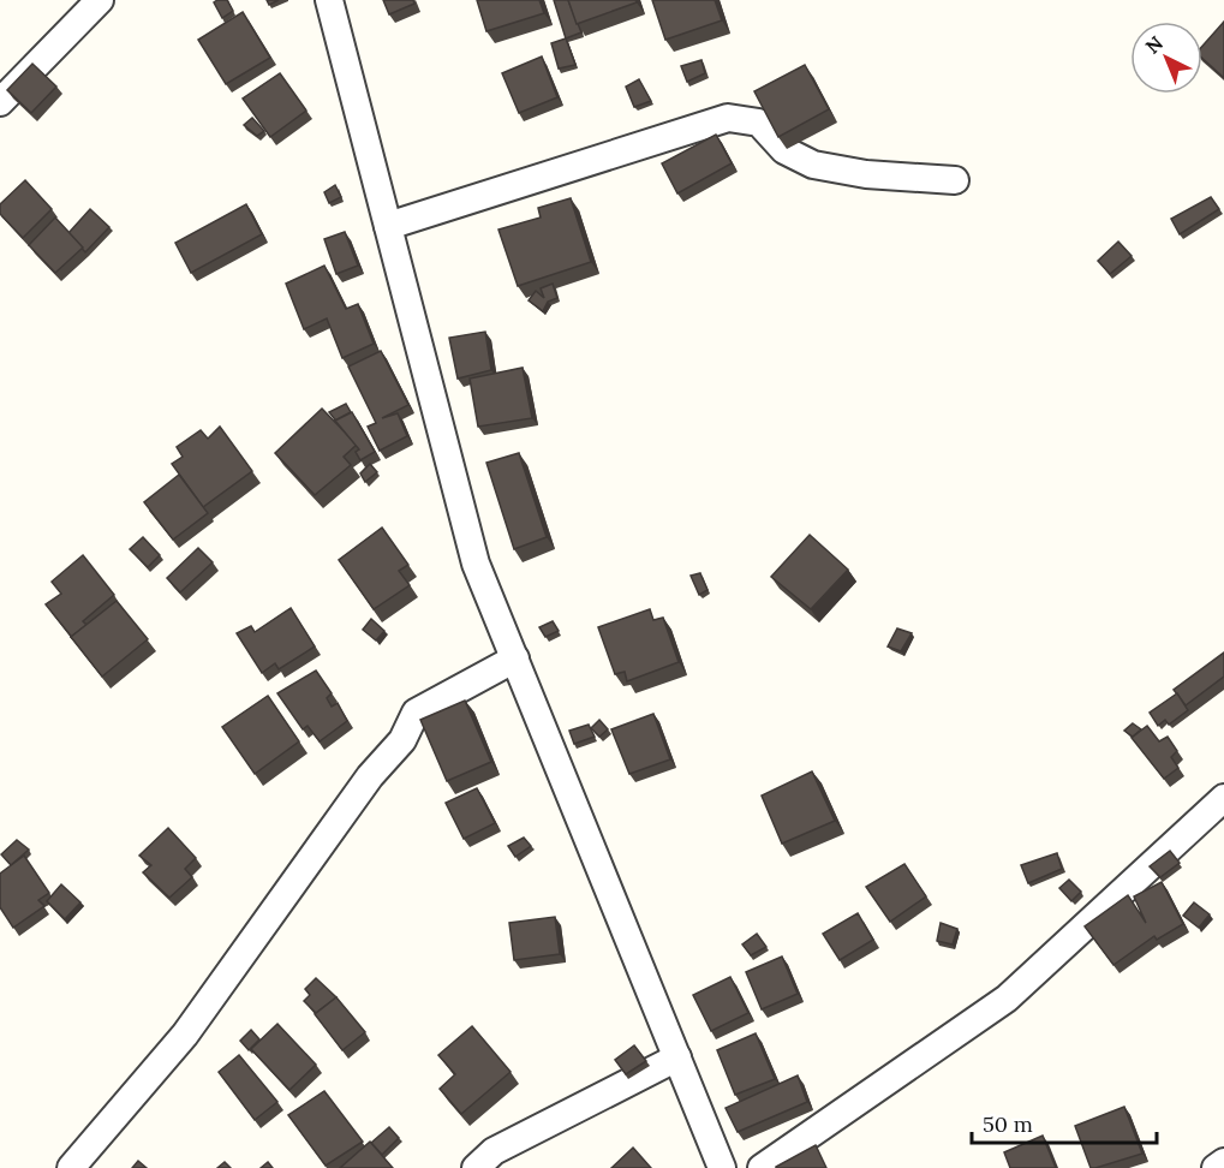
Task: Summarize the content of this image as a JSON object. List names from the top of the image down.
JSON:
{
  "scale_bar": "50 m",
  "north": "top left"
}
